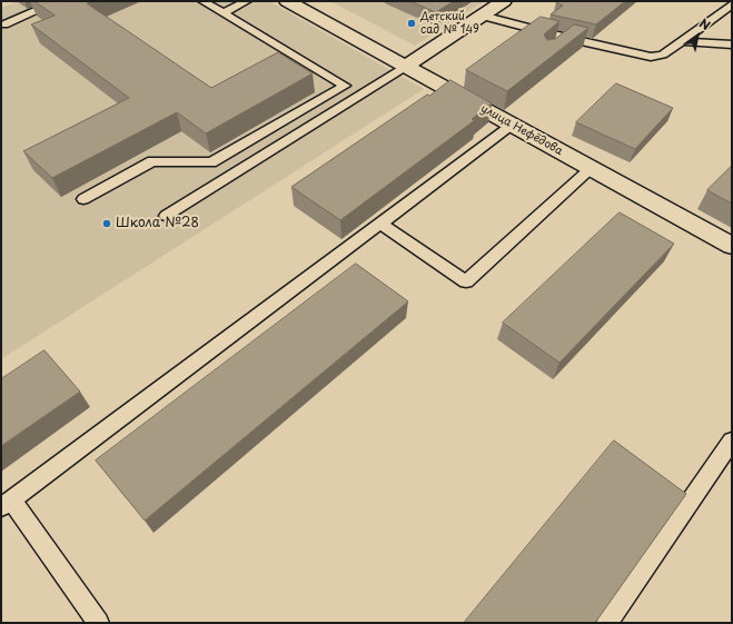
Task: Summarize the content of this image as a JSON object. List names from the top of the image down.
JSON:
{
  "streets": {
    "street": ["улица Нефёдова"]
  },
  "places": ["Детский сад № 149", "Школа №28"],
  "north": "top right"
}
